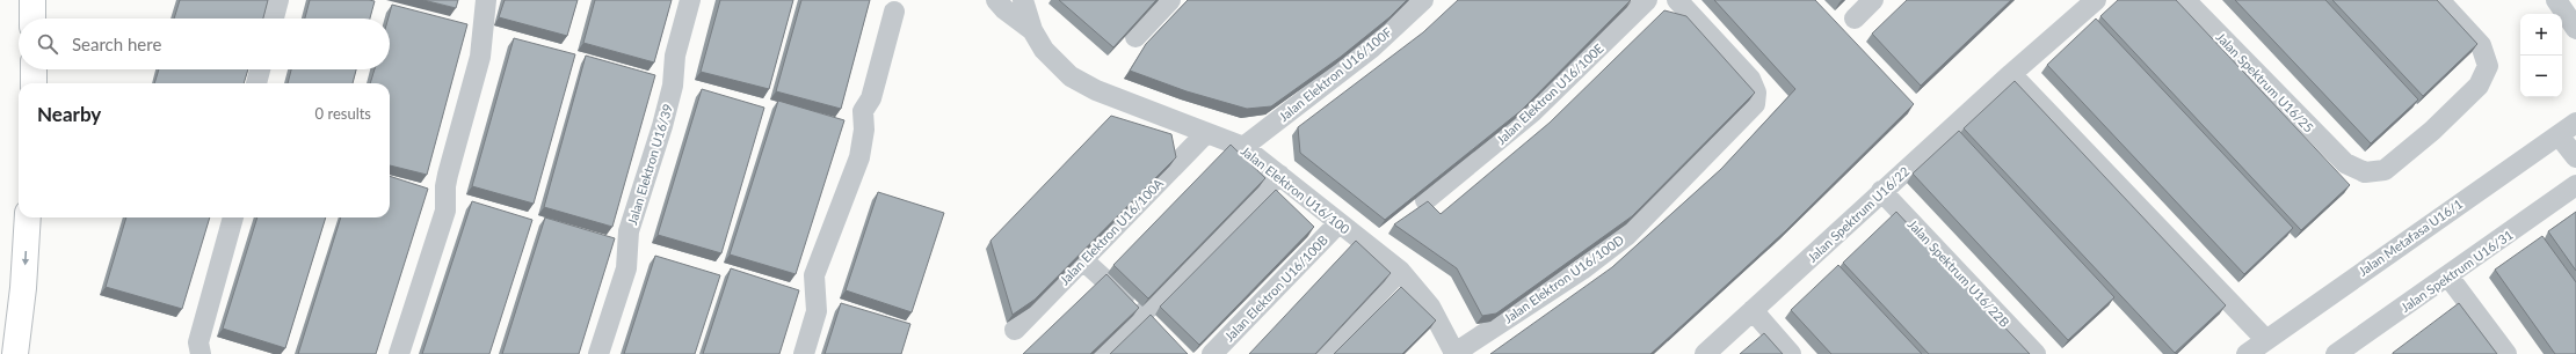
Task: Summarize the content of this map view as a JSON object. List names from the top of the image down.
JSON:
{
  "streets": {
    "street": [
      "Jalan Elektron U16/100F",
      "Jalan Spektrum U16/25",
      "Jalan Elektron U16/100E",
      "Jalan Elektron U16/39",
      "Jalan Elektron U16/100",
      "Jalan Spektrum U16/22",
      "Jalan Elektron U16/100A",
      "Jalan Metafasa U16/1",
      "Jalan Spektrum U16/31",
      "Jalan Spektrum U16/22B",
      "Jalan Elektron U16/100D",
      "Jalan Elektron U16/100B"
    ]
  },
  "crossings": [
    ["Jalan Elektron U16/100F", "Jalan Elektron U16/100"],
    ["Jalan Elektron U16/100", "Jalan Elektron U16/100A"],
    ["Jalan Elektron U16/100", "Jalan Elektron U16/100D"],
    ["Jalan Elektron U16/100", "Jalan Elektron U16/100B"],
    ["Jalan Spektrum U16/22", "Jalan Spektrum U16/22B"]
  ],
  "page": {
    "map_buttons": ["+", "−"],
    "search": "Search here",
    "heading": ["Nearby", "0 results"]
  }
}
